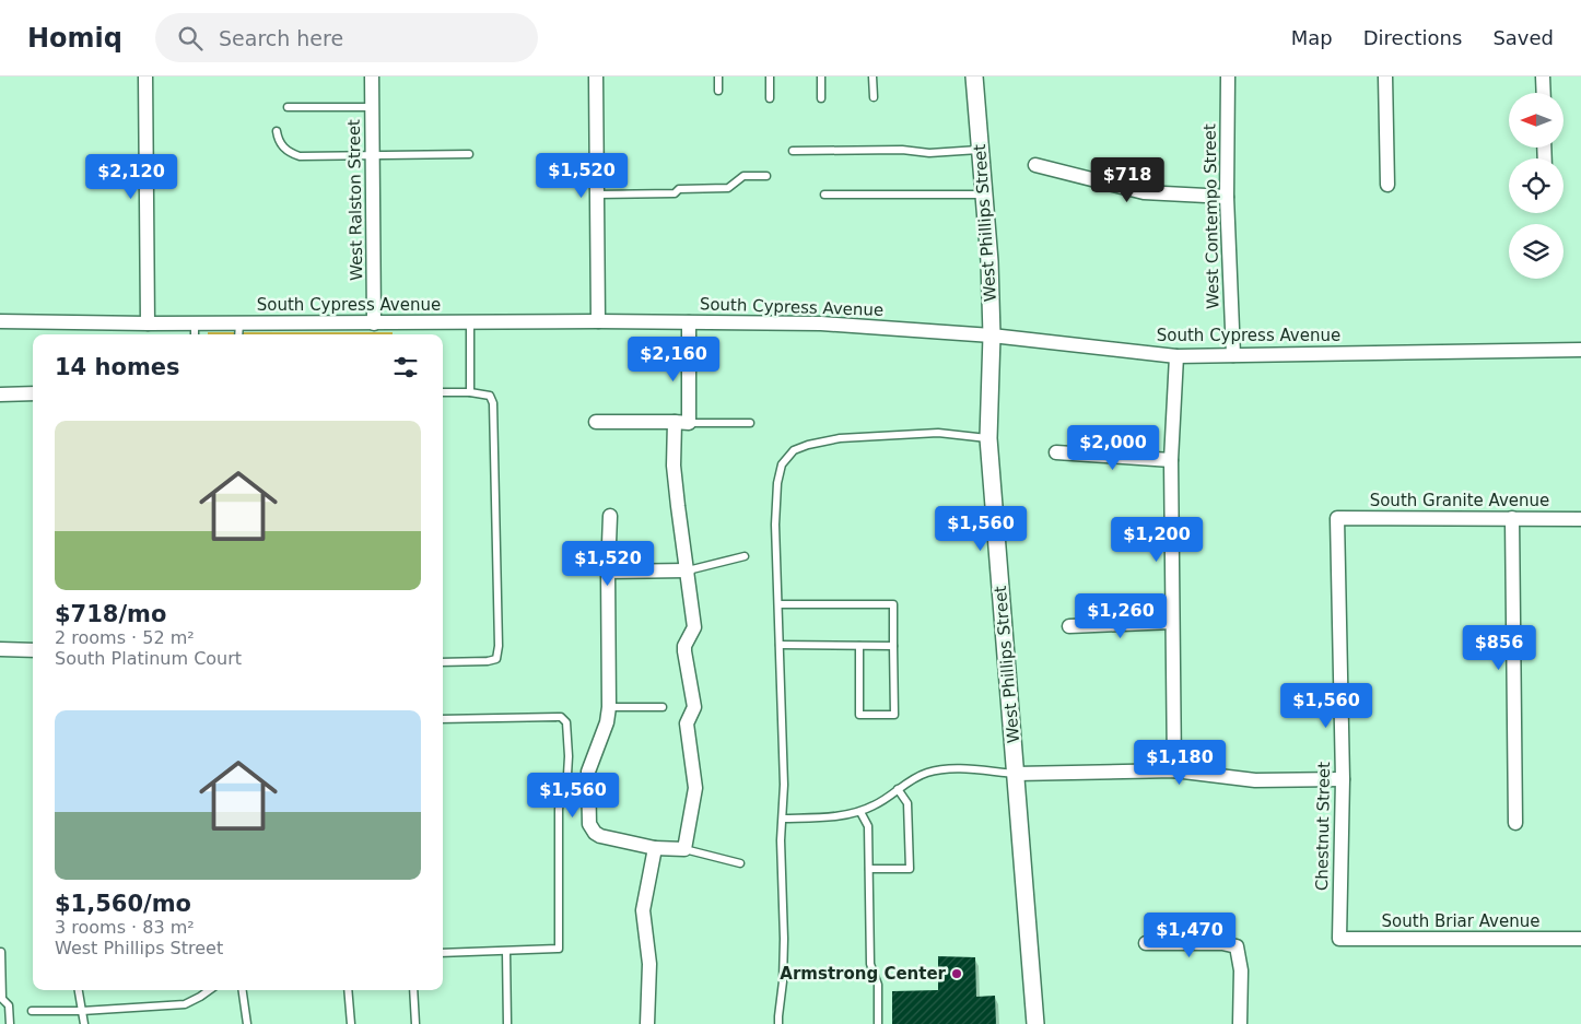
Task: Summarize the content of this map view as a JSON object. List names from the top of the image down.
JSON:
{
  "streets": {
    "street": [
      "West Ralston Street",
      "West Contempo Street",
      "West Phillips Street",
      "South Cypress Avenue",
      "South Granite Avenue",
      "Chestnut Street",
      "South Briar Avenue"
    ]
  },
  "crossings": [
    ["West Ralston Street", "South Cypress Avenue"],
    ["West Contempo Street", "South Cypress Avenue"],
    ["West Phillips Street", "South Cypress Avenue"],
    ["South Granite Avenue", "Chestnut Street"],
    ["Chestnut Street", "South Briar Avenue"]
  ],
  "places": ["Armstrong Center"],
  "north": "left",
  "page": {
    "header": "Homiq",
    "search": "Search here",
    "nav": ["Map", "Directions", "Saved"],
    "price": [
      "$1,520",
      "$2,120",
      "$718",
      "$2,160",
      "$2,000",
      "$1,560",
      "$1,200",
      "$1,520",
      "$1,260",
      "$856",
      "$1,560",
      "$1,180",
      "$1,560",
      "$1,470"
    ],
    "heading": "14 homes",
    "list": [
      {
        "name": "$718/mo",
        "note": "2 rooms · 52 m² · South Platinum Court"
      },
      {
        "name": "$1,560/mo",
        "note": "3 rooms · 83 m² · West Phillips Street"
      }
    ]
  }
}
